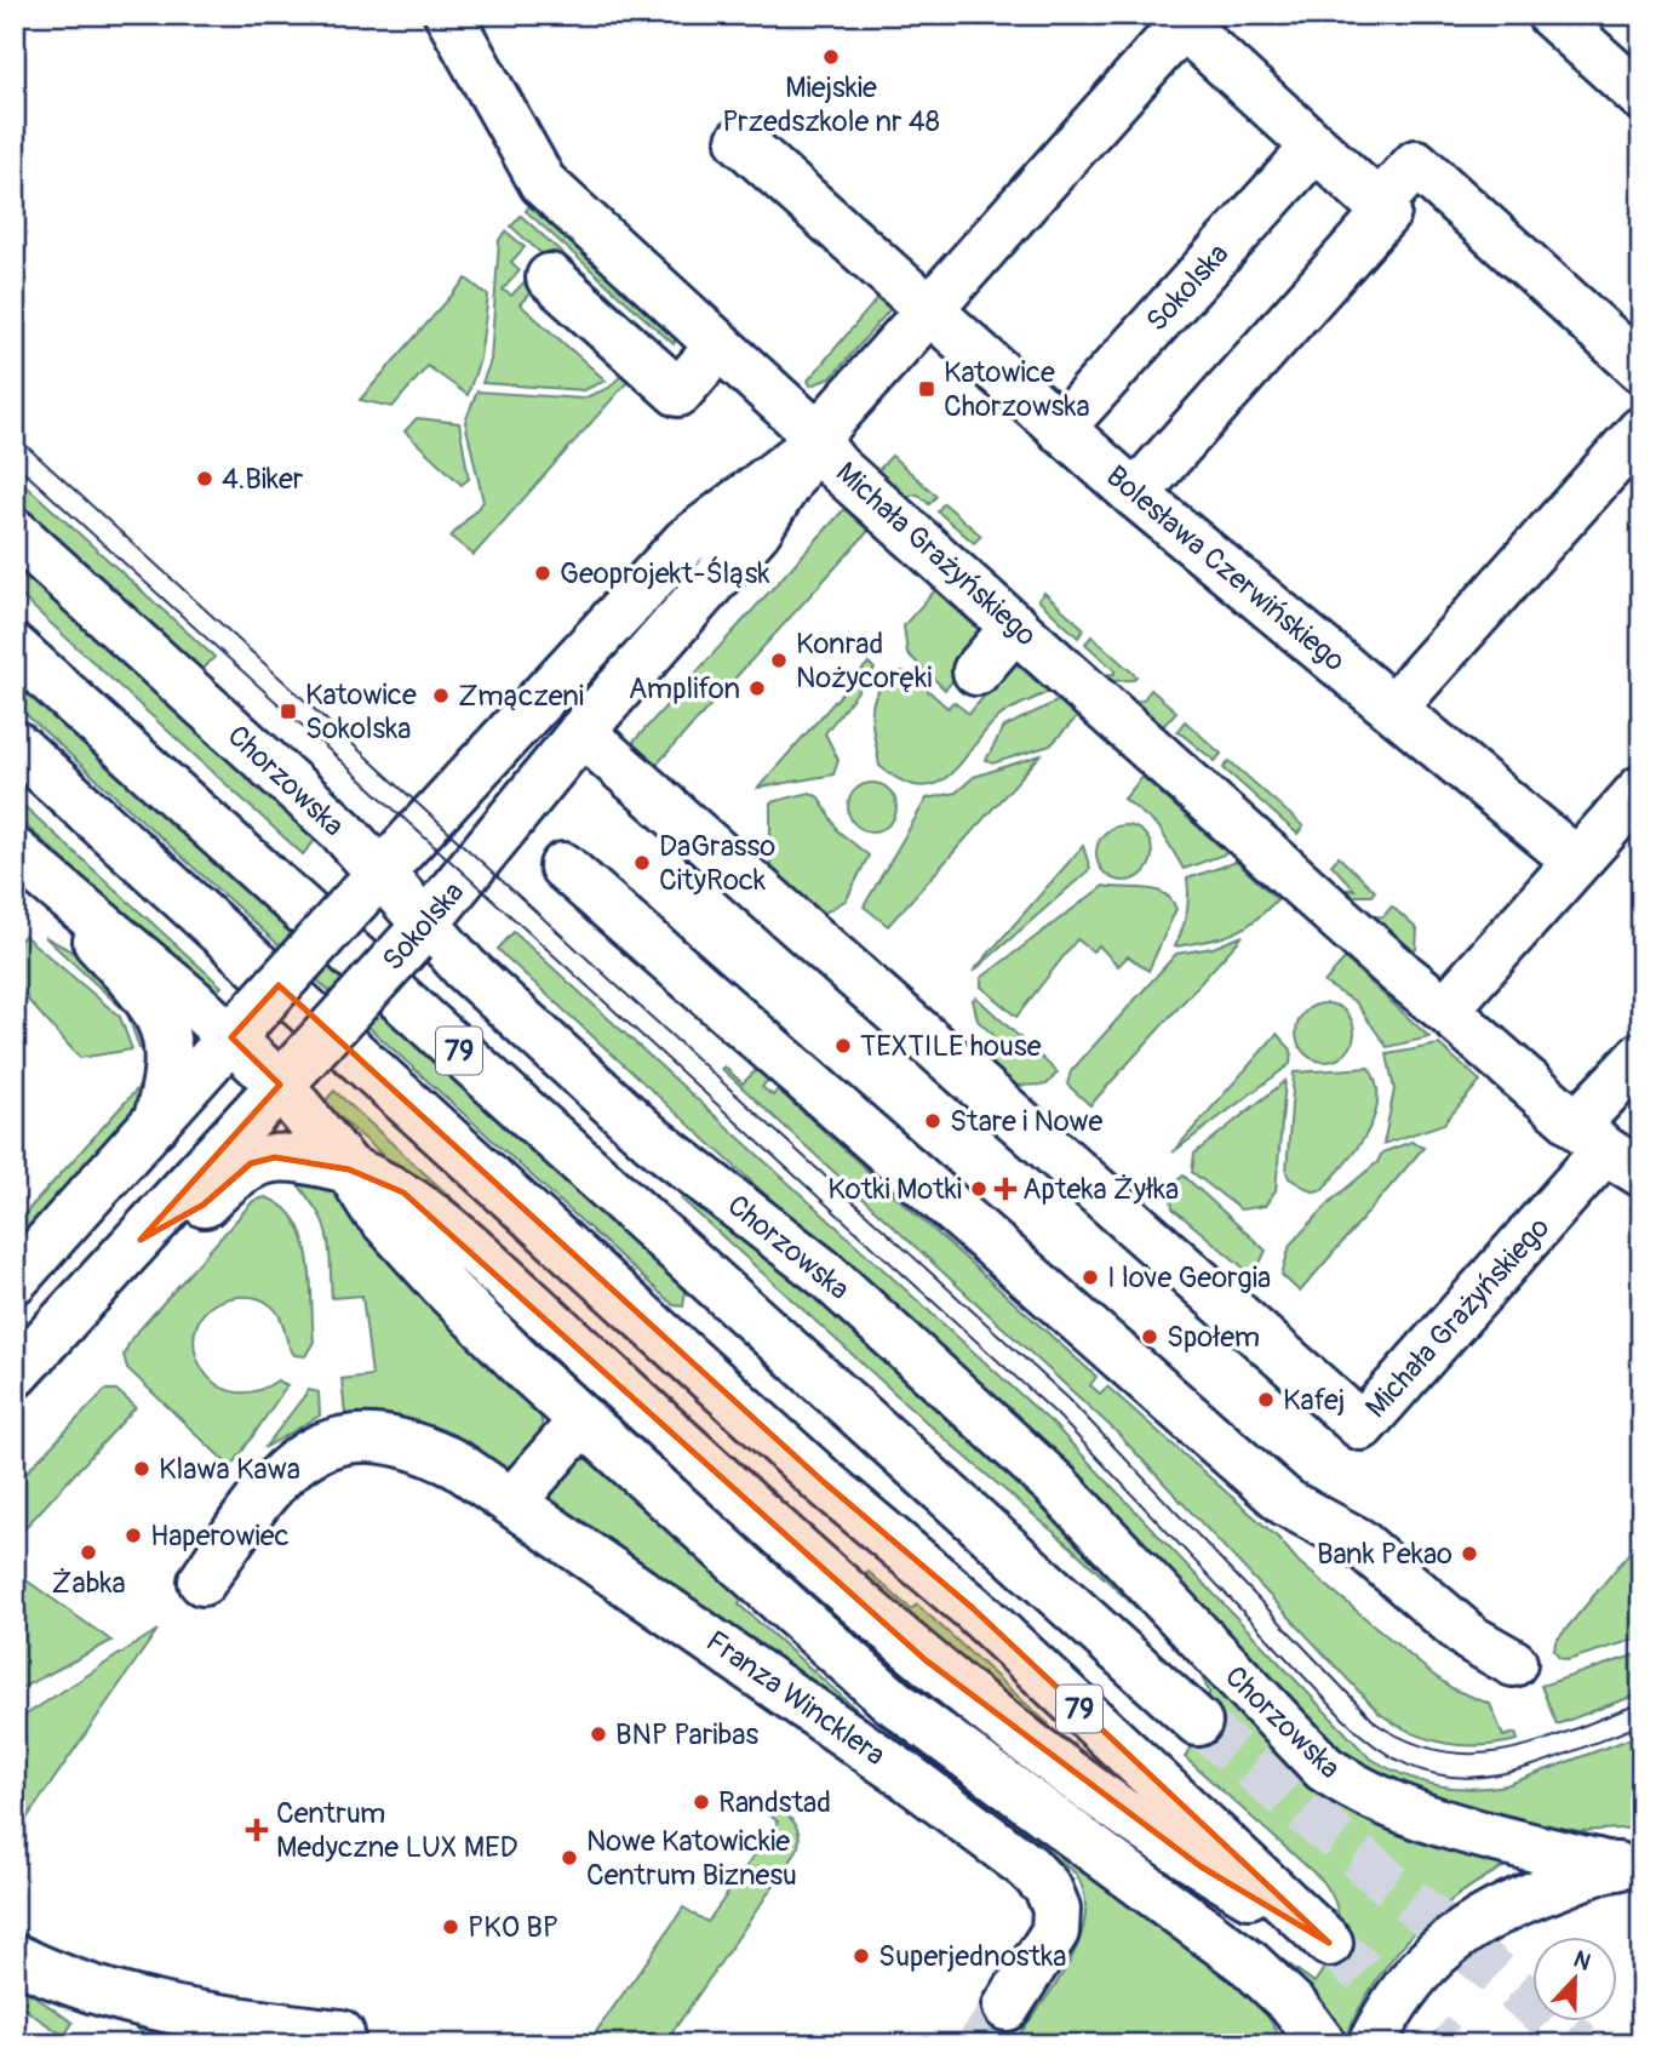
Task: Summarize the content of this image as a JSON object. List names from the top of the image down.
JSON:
{
  "streets": {
    "street": [
      "Sokolska",
      "Michała Grażyńskiego",
      "Bolesława Czerwińskiego",
      "Chorzowska",
      "79",
      "Franza Wincklera"
    ]
  },
  "crossings": [
    ["Sokolska", "Michała Grażyńskiego"],
    ["Sokolska", "Bolesława Czerwińskiego"],
    ["Sokolska", "Chorzowska"]
  ],
  "places": {
    "other": [
      "Miejskie Przedszkole nr 48",
      "4.Biker",
      "Geoprojekt-Śląsk",
      "Konrad Nożycoręki",
      "Amplifon",
      "Zmączeni",
      "DaGrasso CityRock",
      "TEXTILE house",
      "Stare i Nowe",
      "Kotki Motki",
      "I love Georgia",
      "Społem",
      "Kafej",
      "Klawa Kawa",
      "Haperowiec",
      "Żabka",
      "Bank Pekao",
      "BNP Paribas",
      "Randstad",
      "Nowe Katowickie Centrum Biznesu",
      "PKO BP",
      "Superjednostka"
    ],
    "transit": ["Katowice Chorzowska", "Katowice Sokolska"],
    "health": ["Apteka Żyłka", "Centrum Medyczne LUX MED"]
  },
  "north": "top"
}
